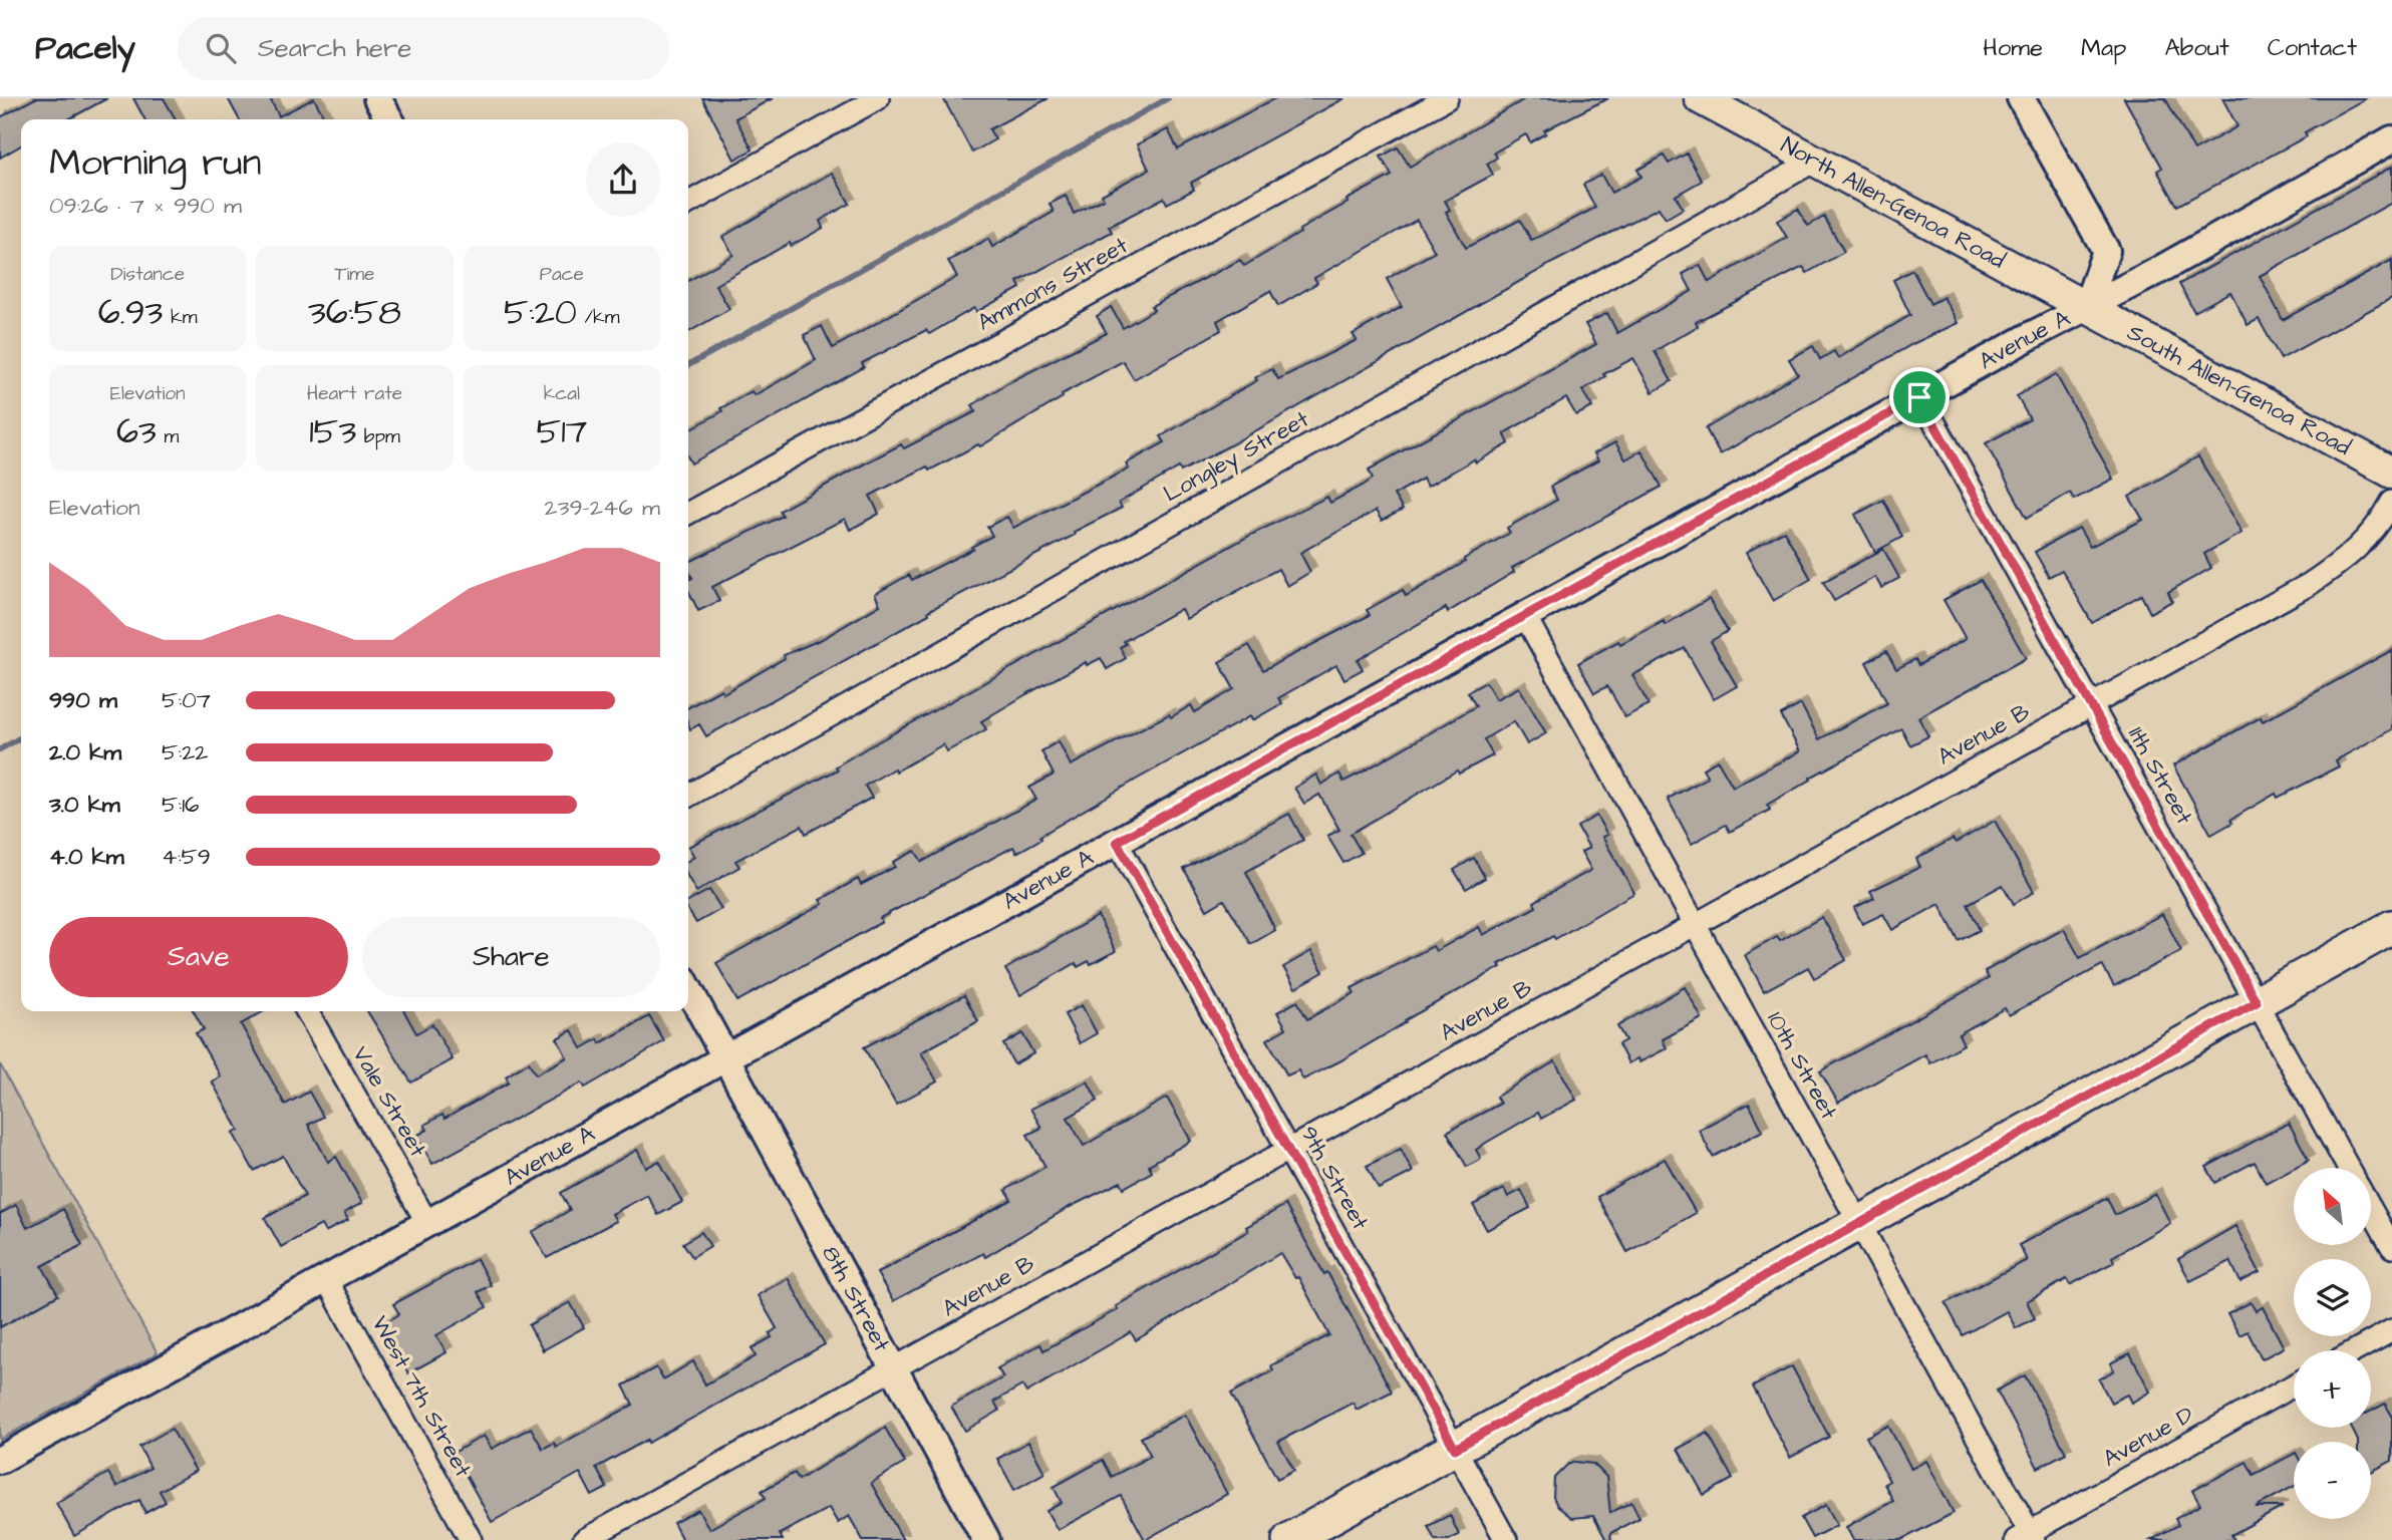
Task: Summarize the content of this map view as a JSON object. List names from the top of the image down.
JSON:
{
  "streets": {
    "main road": ["North Allen-Genoa Road", "South Allen-Genoa Road"],
    "street": [
      "Ammons Street",
      "Avenue A",
      "Longley Street",
      "Avenue B",
      "11th Street",
      "10th Street",
      "Vale Street",
      "9th Street",
      "8th Street",
      "West 7th Street",
      "Avenue D"
    ]
  },
  "crossings": [
    ["North Allen-Genoa Road", "Avenue A"],
    ["North Allen-Genoa Road", "South Allen-Genoa Road"],
    ["North Allen-Genoa Road", "Longley Street"],
    ["Avenue A", "South Allen-Genoa Road"],
    ["Avenue A", "11th Street"],
    ["Avenue A", "10th Street"],
    ["Avenue A", "Vale Street"],
    ["Avenue A", "9th Street"],
    ["Avenue A", "8th Street"],
    ["Avenue A", "West 7th Street"],
    ["Avenue B", "11th Street"],
    ["Avenue B", "10th Street"],
    ["Avenue B", "9th Street"],
    ["Avenue B", "8th Street"],
    ["10th Street", "Avenue D"]
  ],
  "north": "top left",
  "page": {
    "header": "Pacely",
    "search": "Search here",
    "nav": [
      "Home",
      "Map",
      "About",
      "Contact"
    ],
    "heading": ["Morning run", "09:26 · 7 × 990 m"],
    "stats": [
      ["Distance", "6.93 km"],
      ["Time", "36:58"],
      ["Pace", "5:20 /km"],
      ["Elevation", "63 m"],
      ["Heart rate", "153 bpm"],
      ["kcal", "517"]
    ],
    "chart": ["Elevation", "239–246 m"],
    "list": [
      {
        "name": "990 m",
        "note": "5:07"
      },
      {
        "name": "2.0 km",
        "note": "5:22"
      },
      {
        "name": "3.0 km",
        "note": "5:16"
      },
      {
        "name": "4.0 km",
        "note": "4:59"
      }
    ],
    "buttons": ["Save", "Share"],
    "map_buttons": ["+", "−"]
  }
}
